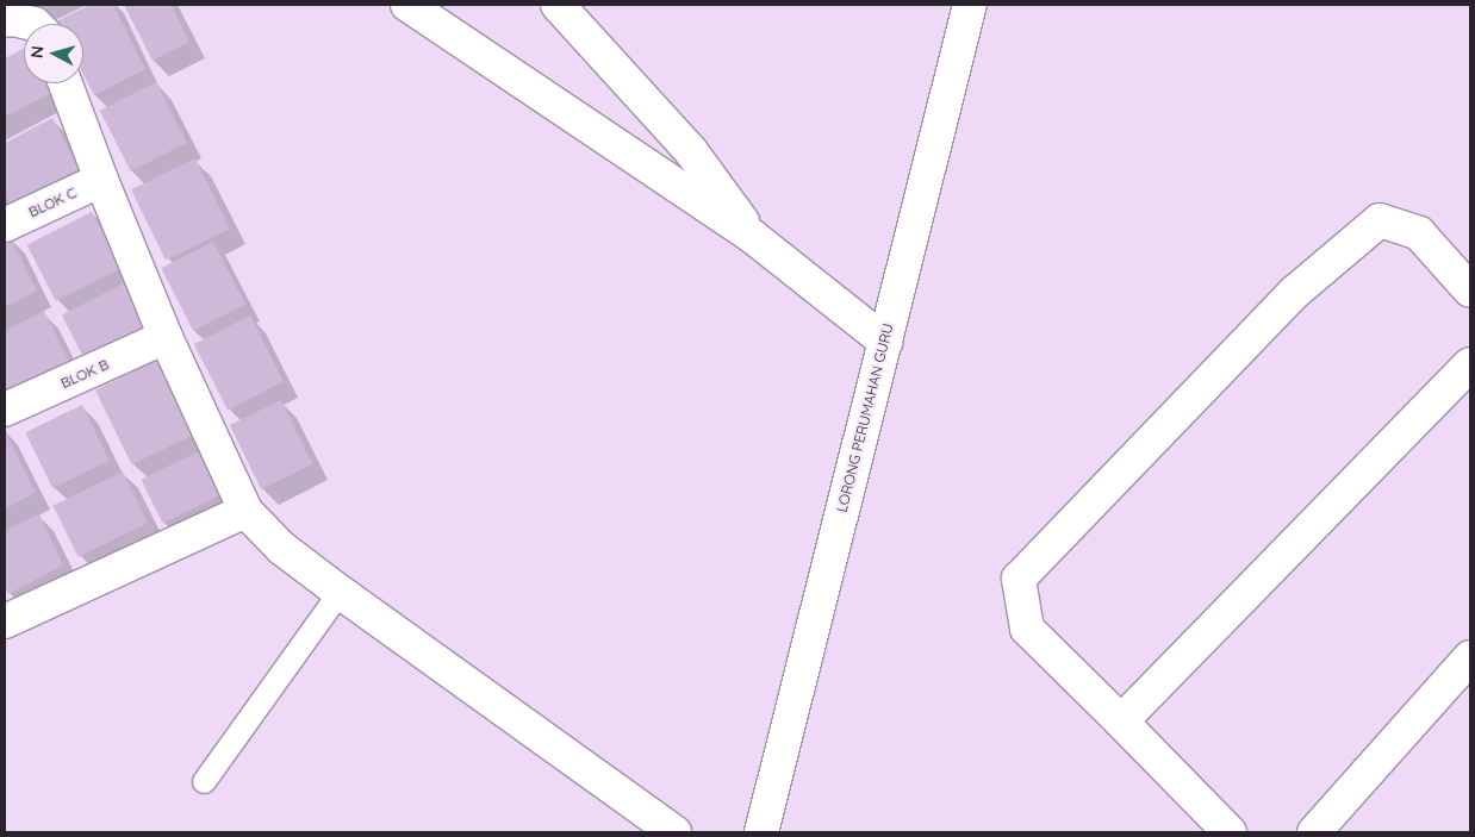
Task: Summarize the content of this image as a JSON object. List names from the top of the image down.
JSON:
{
  "streets": {
    "street": ["BLOK C", "BLOK B", "LORONG PERUMAHAN GURU"]
  },
  "north": "left"
}
